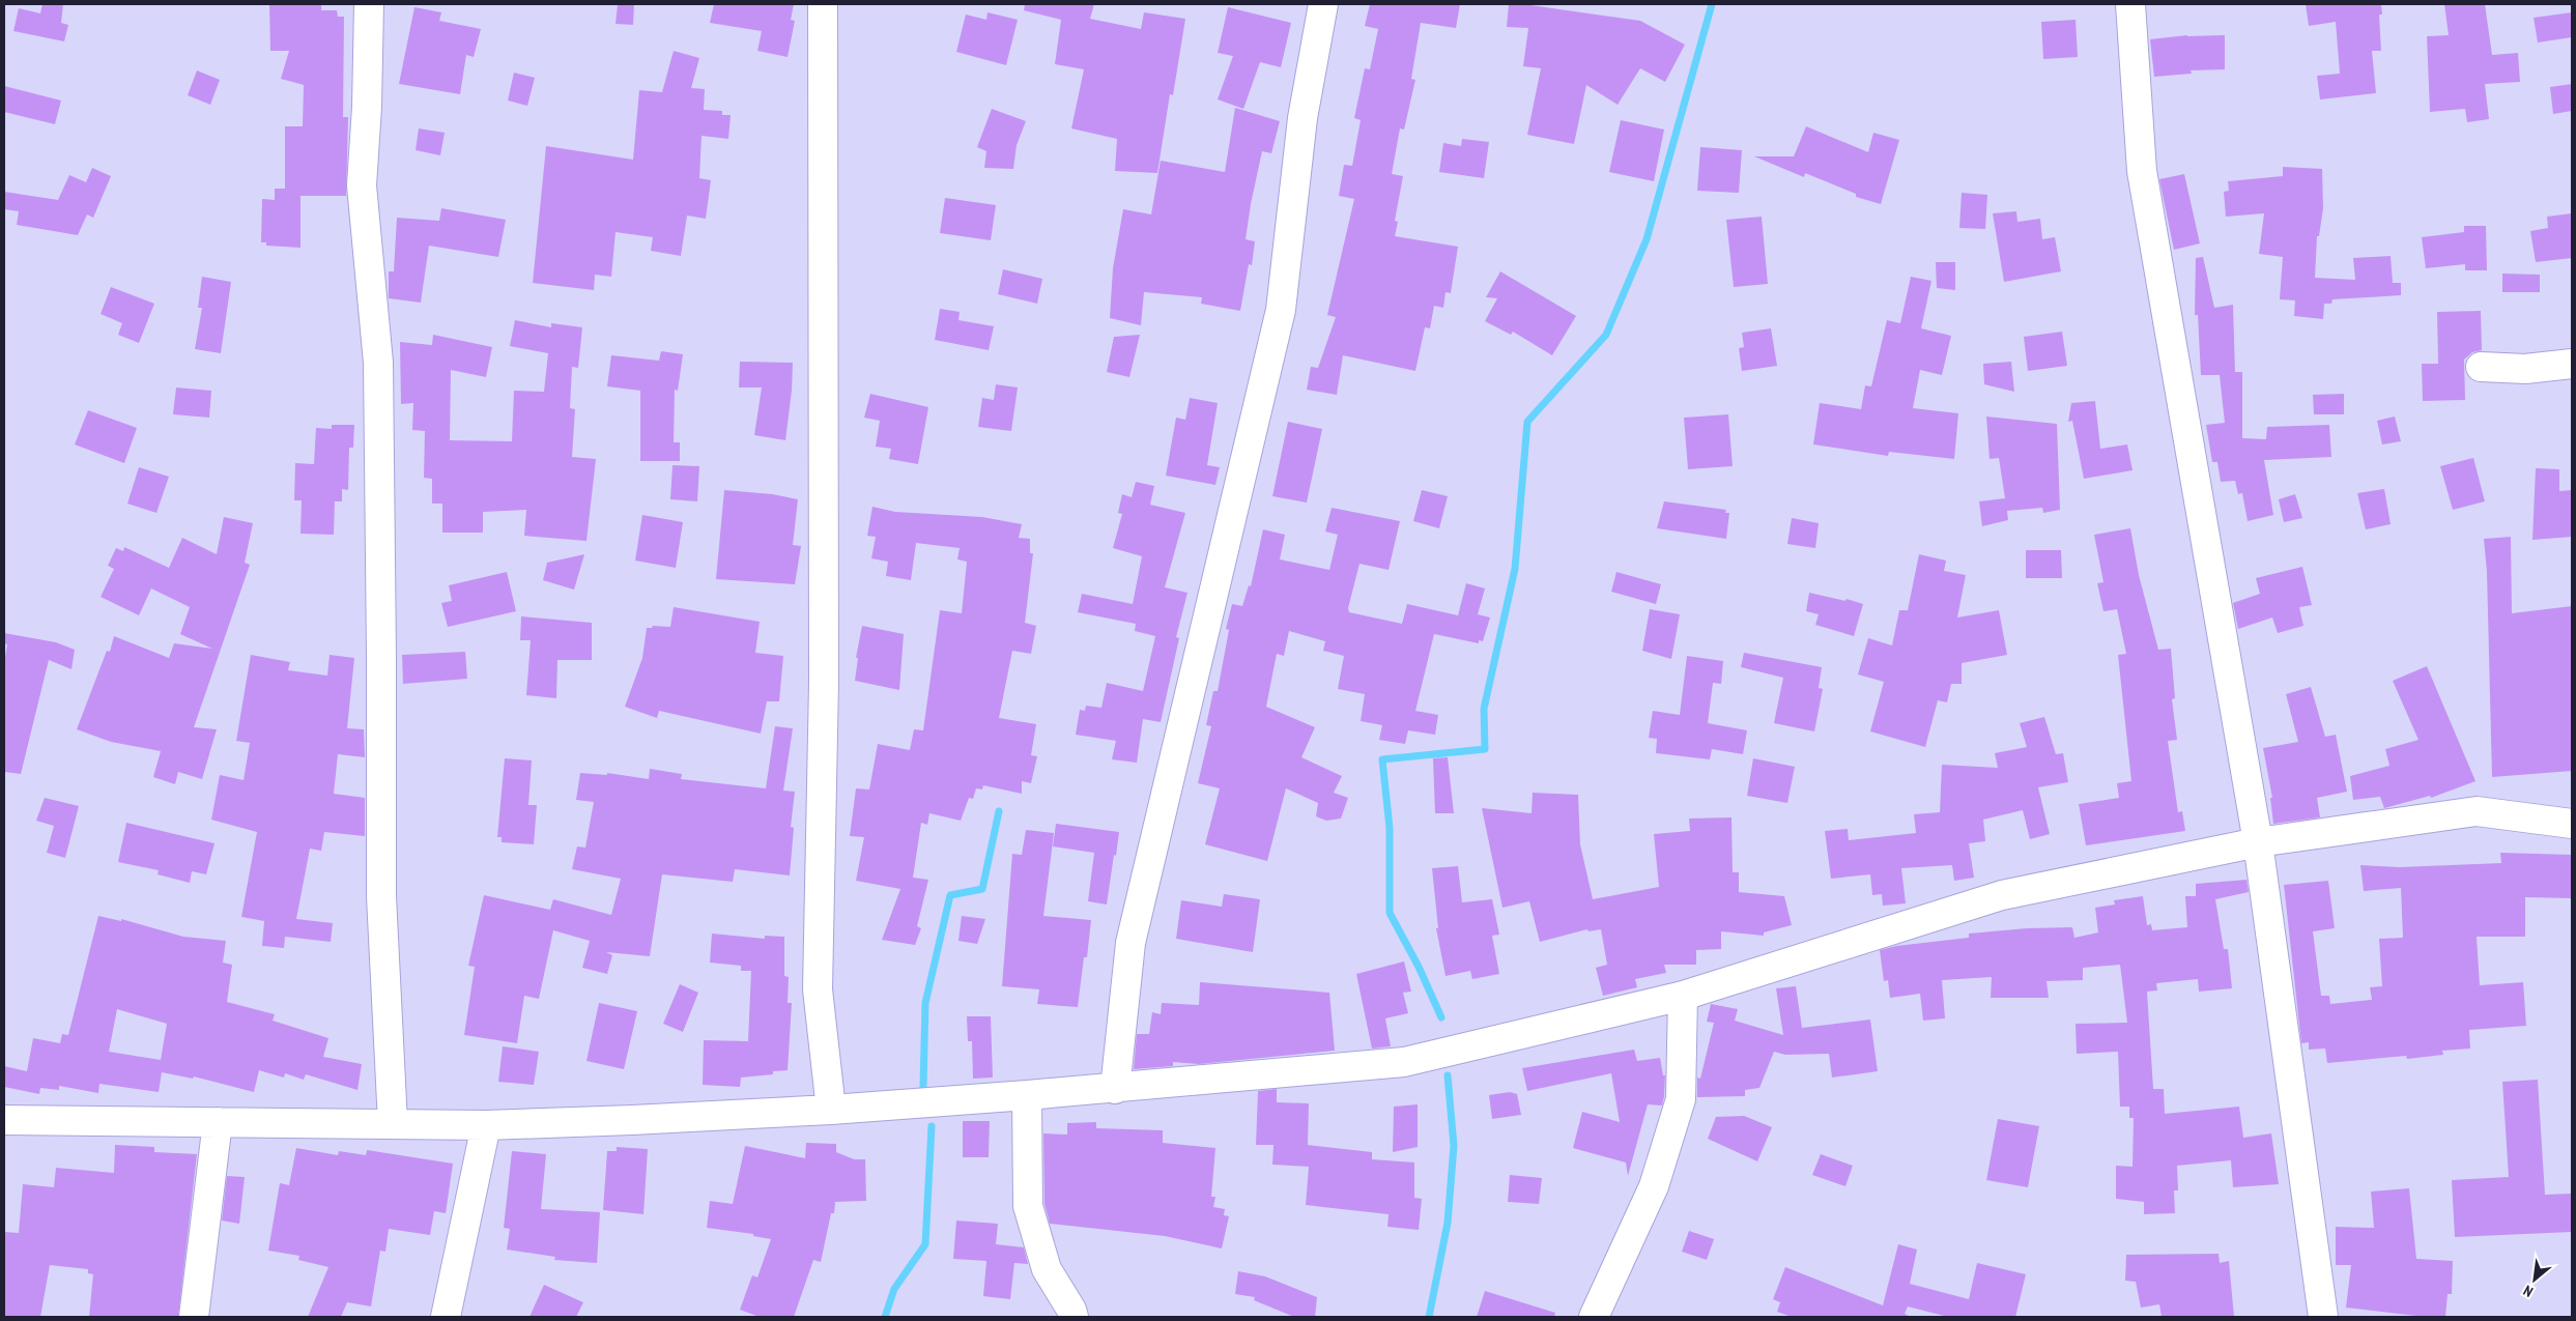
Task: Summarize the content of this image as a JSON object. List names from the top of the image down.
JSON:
{
  "north": "bottom left"
}
